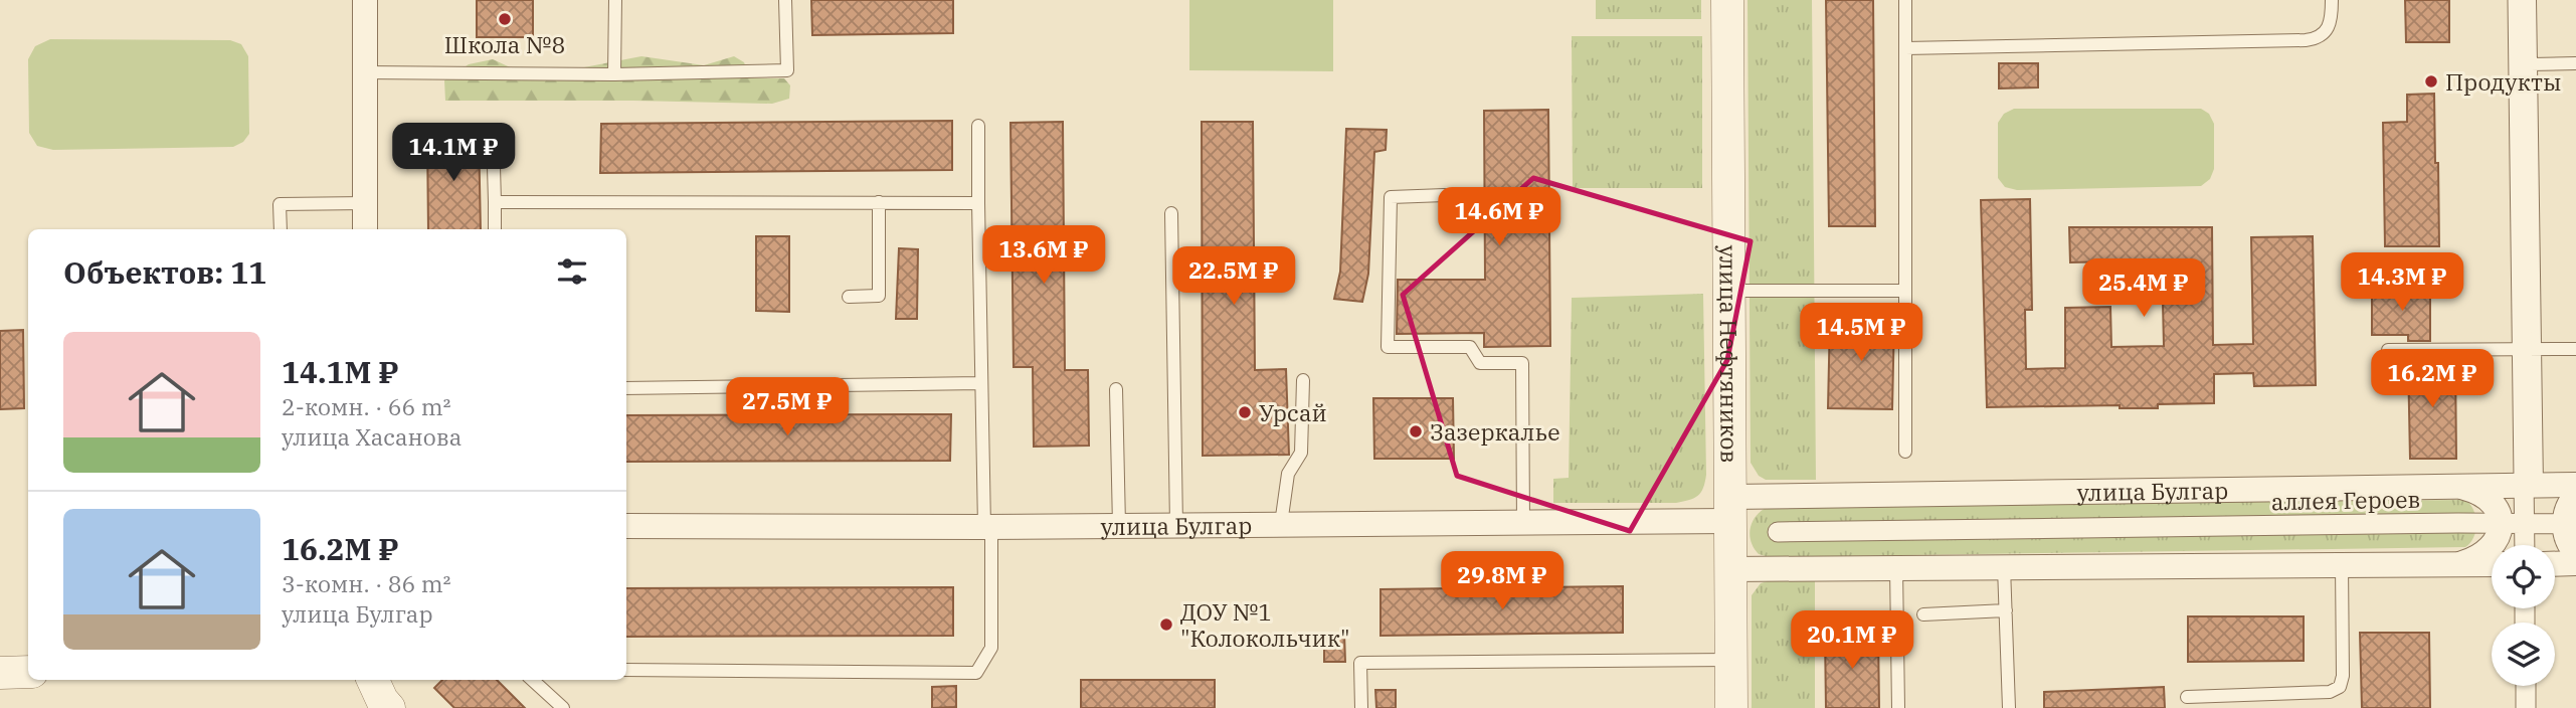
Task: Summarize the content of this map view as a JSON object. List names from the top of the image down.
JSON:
{
  "streets": {
    "street": ["улица Нефтяников", "улица Булгар", "аллея Героев"]
  },
  "crossings": [
    ["улица Нефтяников", "улица Булгар"]
  ],
  "places": [
    "Школа №8",
    "Продукты",
    "Урсай",
    "Зазеркалье",
    "ДОУ №1 \"Колокольчик\""
  ],
  "page": {
    "price": [
      "14.1M ₽",
      "14.6M ₽",
      "13.6M ₽",
      "22.5M ₽",
      "14.3M ₽",
      "25.4M ₽",
      "14.5M ₽",
      "16.2M ₽",
      "27.5M ₽",
      "29.8M ₽",
      "20.1M ₽"
    ],
    "heading": "Объектов: 11",
    "list": [
      {
        "name": "14.1M ₽",
        "note": "2-комн. · 66 m² · улица Хасанова"
      },
      {
        "name": "16.2M ₽",
        "note": "3-комн. · 86 m² · улица Булгар"
      }
    ]
  }
}
